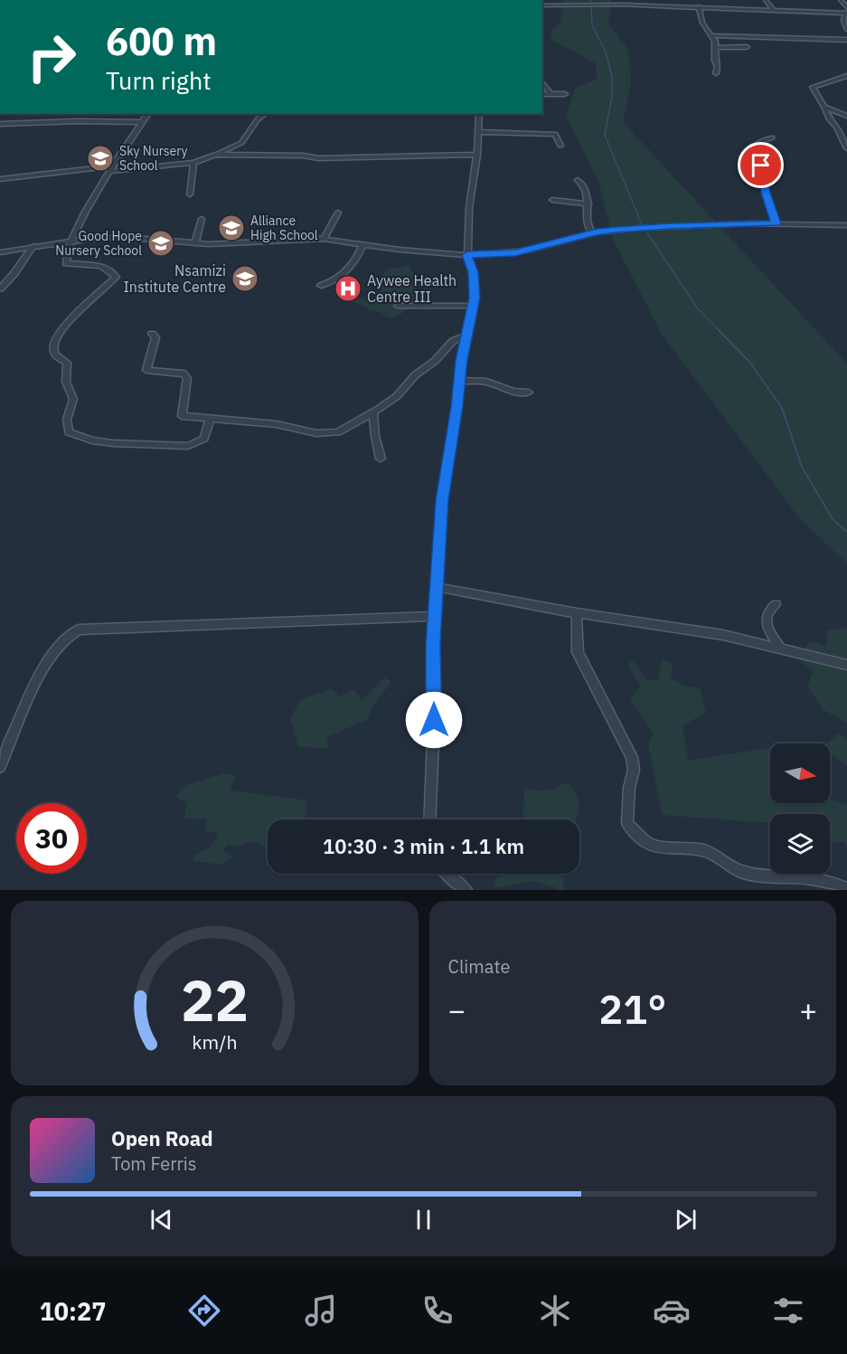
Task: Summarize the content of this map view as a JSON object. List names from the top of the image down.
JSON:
{
  "places": {
    "school or university": [
      "Sky Nursery School",
      "Alliance High School",
      "Good Hope Nursery School",
      "Nsamizi Institute Centre"
    ],
    "hospital": ["Aywee Health Centre III"]
  },
  "north": "right",
  "page": {
    "turn": ["600 m", "Turn right"],
    "limit": "30",
    "trip": "10:30 · 3 min · 1.1 km",
    "tile": "Climate",
    "heat": ["−", "21°", "+"],
    "song": ["Open Road", "Tom Ferris"],
    "tabs": "10:27",
    "gauge": ["22", "km/h"]
  }
}
